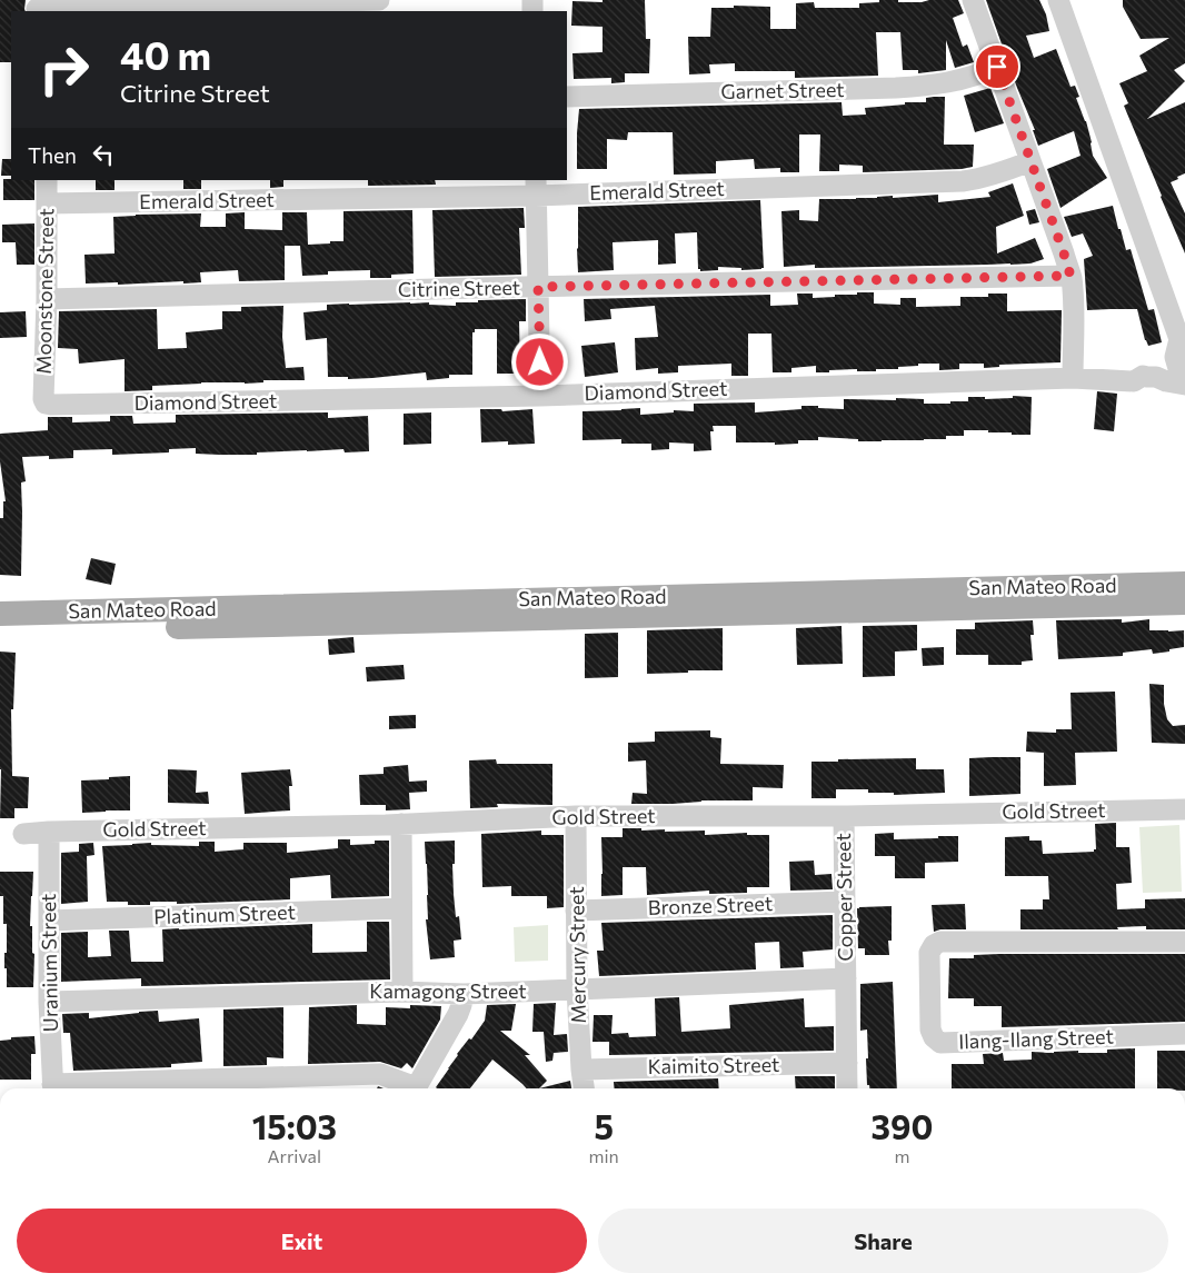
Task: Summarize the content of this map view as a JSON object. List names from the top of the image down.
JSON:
{
  "streets": {
    "main road": ["San Mateo Road"],
    "street": [
      "Garnet Street",
      "Emerald Street",
      "Citrine Street",
      "Moonstone Street",
      "Diamond Street",
      "Gold Street",
      "Copper Street",
      "Bronze Street",
      "Platinum Street",
      "Mercury Street",
      "Uranium Street",
      "Kamagong Street",
      "Ilang-Ilang Street",
      "Kaimito Street"
    ]
  },
  "crossings": [
    ["Emerald Street", "Moonstone Street"],
    ["Citrine Street", "Moonstone Street"],
    ["Moonstone Street", "Diamond Street"],
    ["Gold Street", "Copper Street"],
    ["Gold Street", "Mercury Street"],
    ["Gold Street", "Uranium Street"],
    ["Copper Street", "Bronze Street"],
    ["Copper Street", "Kamagong Street"],
    ["Copper Street", "Kaimito Street"],
    ["Bronze Street", "Mercury Street"],
    ["Platinum Street", "Uranium Street"],
    ["Mercury Street", "Kamagong Street"],
    ["Mercury Street", "Kaimito Street"],
    ["Uranium Street", "Kamagong Street"]
  ],
  "page": {
    "turn": ["40 m", "Citrine Street"],
    "then": "Then",
    "eta": [
      "15:03",
      "Arrival",
      "5",
      "min",
      "390",
      "m"
    ],
    "buttons": ["Exit", "Share"]
  }
}
